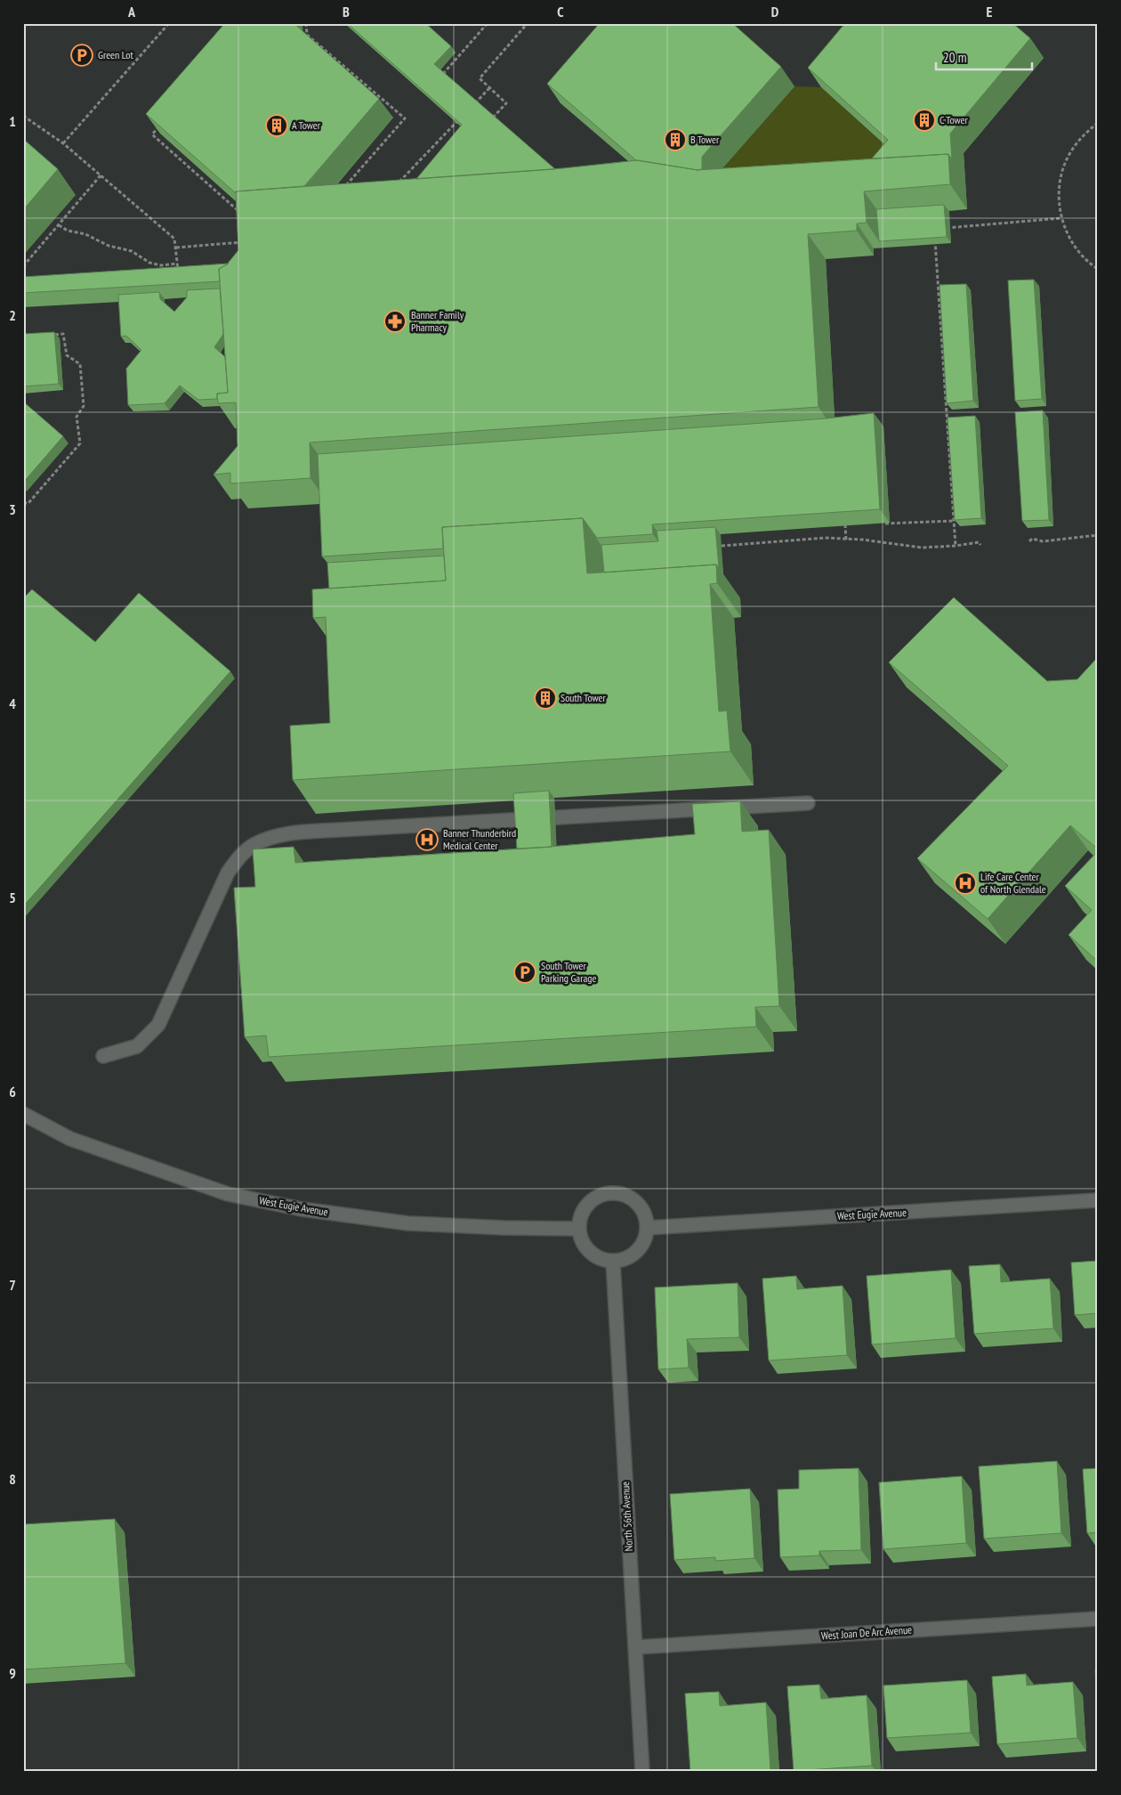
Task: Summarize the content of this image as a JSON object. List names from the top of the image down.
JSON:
{
  "streets": {
    "street": ["West Eugie Avenue", "North 56th Avenue", "West Joan De Arc Avenue"]
  },
  "crossings": [
    ["West Eugie Avenue", "North 56th Avenue"],
    ["North 56th Avenue", "West Joan De Arc Avenue"]
  ],
  "places": {
    "parking": ["Green Lot", "South Tower Parking Garage"],
    "building": [
      "C Tower",
      "A Tower",
      "B Tower",
      "South Tower"
    ],
    "pharmacy": ["Banner Family Pharmacy"],
    "hospital": ["Banner Thunderbird Medical Center", "Life Care Center of North Glendale"]
  },
  "scale_bar": "20 m",
  "grid": {
    "columns": [
      "A",
      "B",
      "C",
      "D",
      "E"
    ],
    "rows": [
      "1",
      "2",
      "3",
      "4",
      "5",
      "6",
      "7",
      "8",
      "9"
    ]
  }
}
